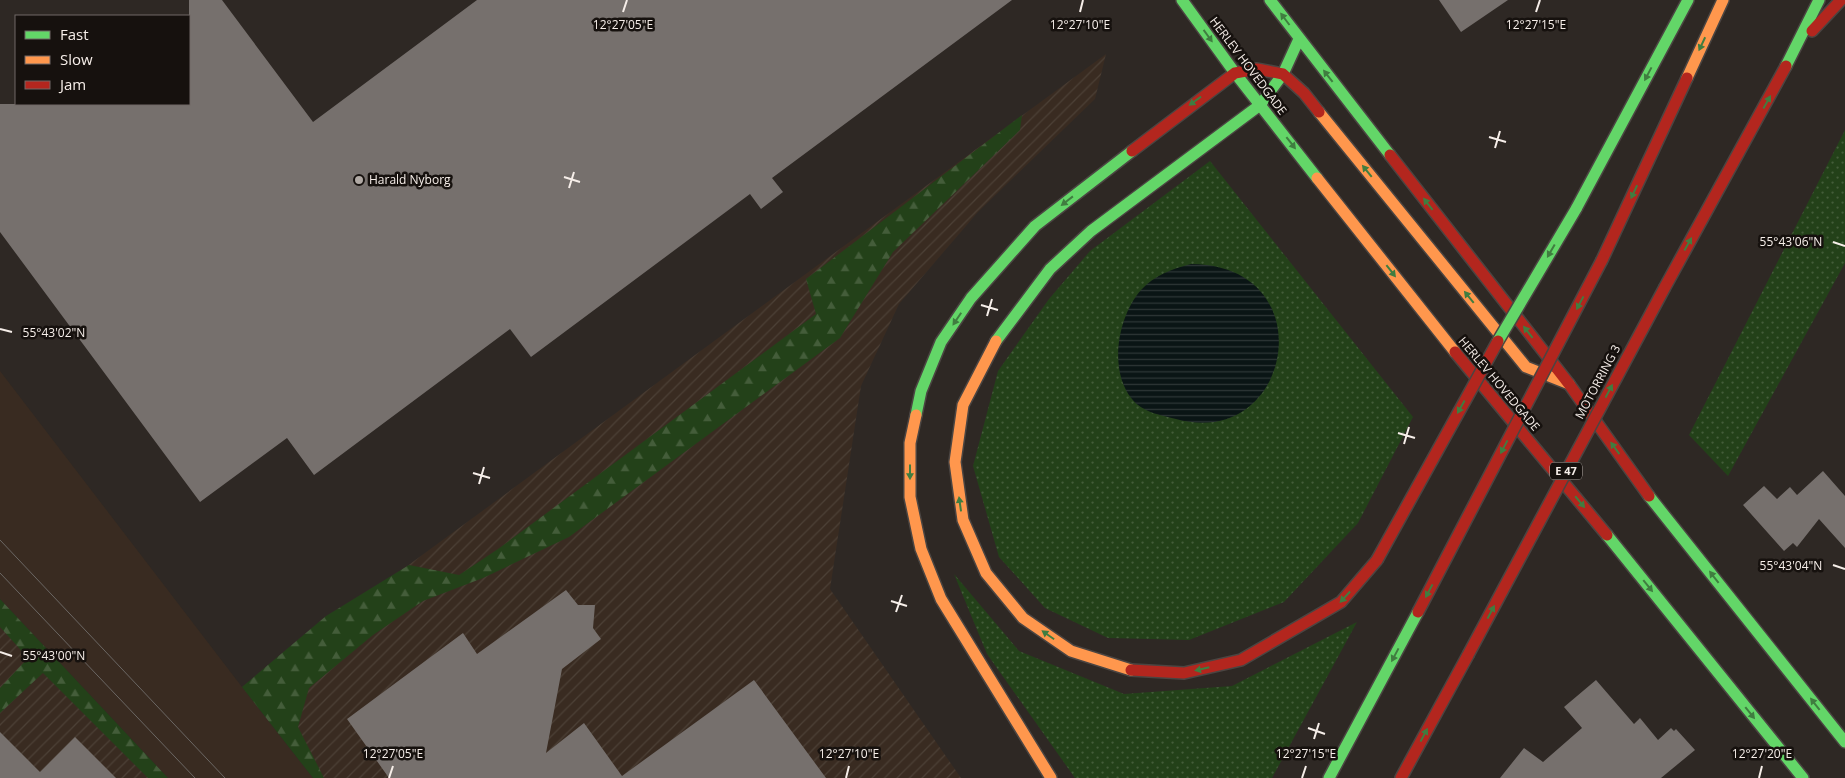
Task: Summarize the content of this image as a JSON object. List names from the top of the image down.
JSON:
{
  "streets": {
    "main road": ["HERLEV HOVEDGADE", "MOTORRING 3", "E 47"]
  },
  "places": ["Harald Nyborg"],
  "legend": ["Fast", "Slow", "Jam"],
  "coordinates": [
    "12°27'05\"E",
    "12°27'10\"E",
    "12°27'15\"E",
    "55°43'06\"N",
    "55°43'02\"N",
    "55°43'04\"N",
    "55°43'00\"N",
    "12°27'20\"E"
  ]
}
